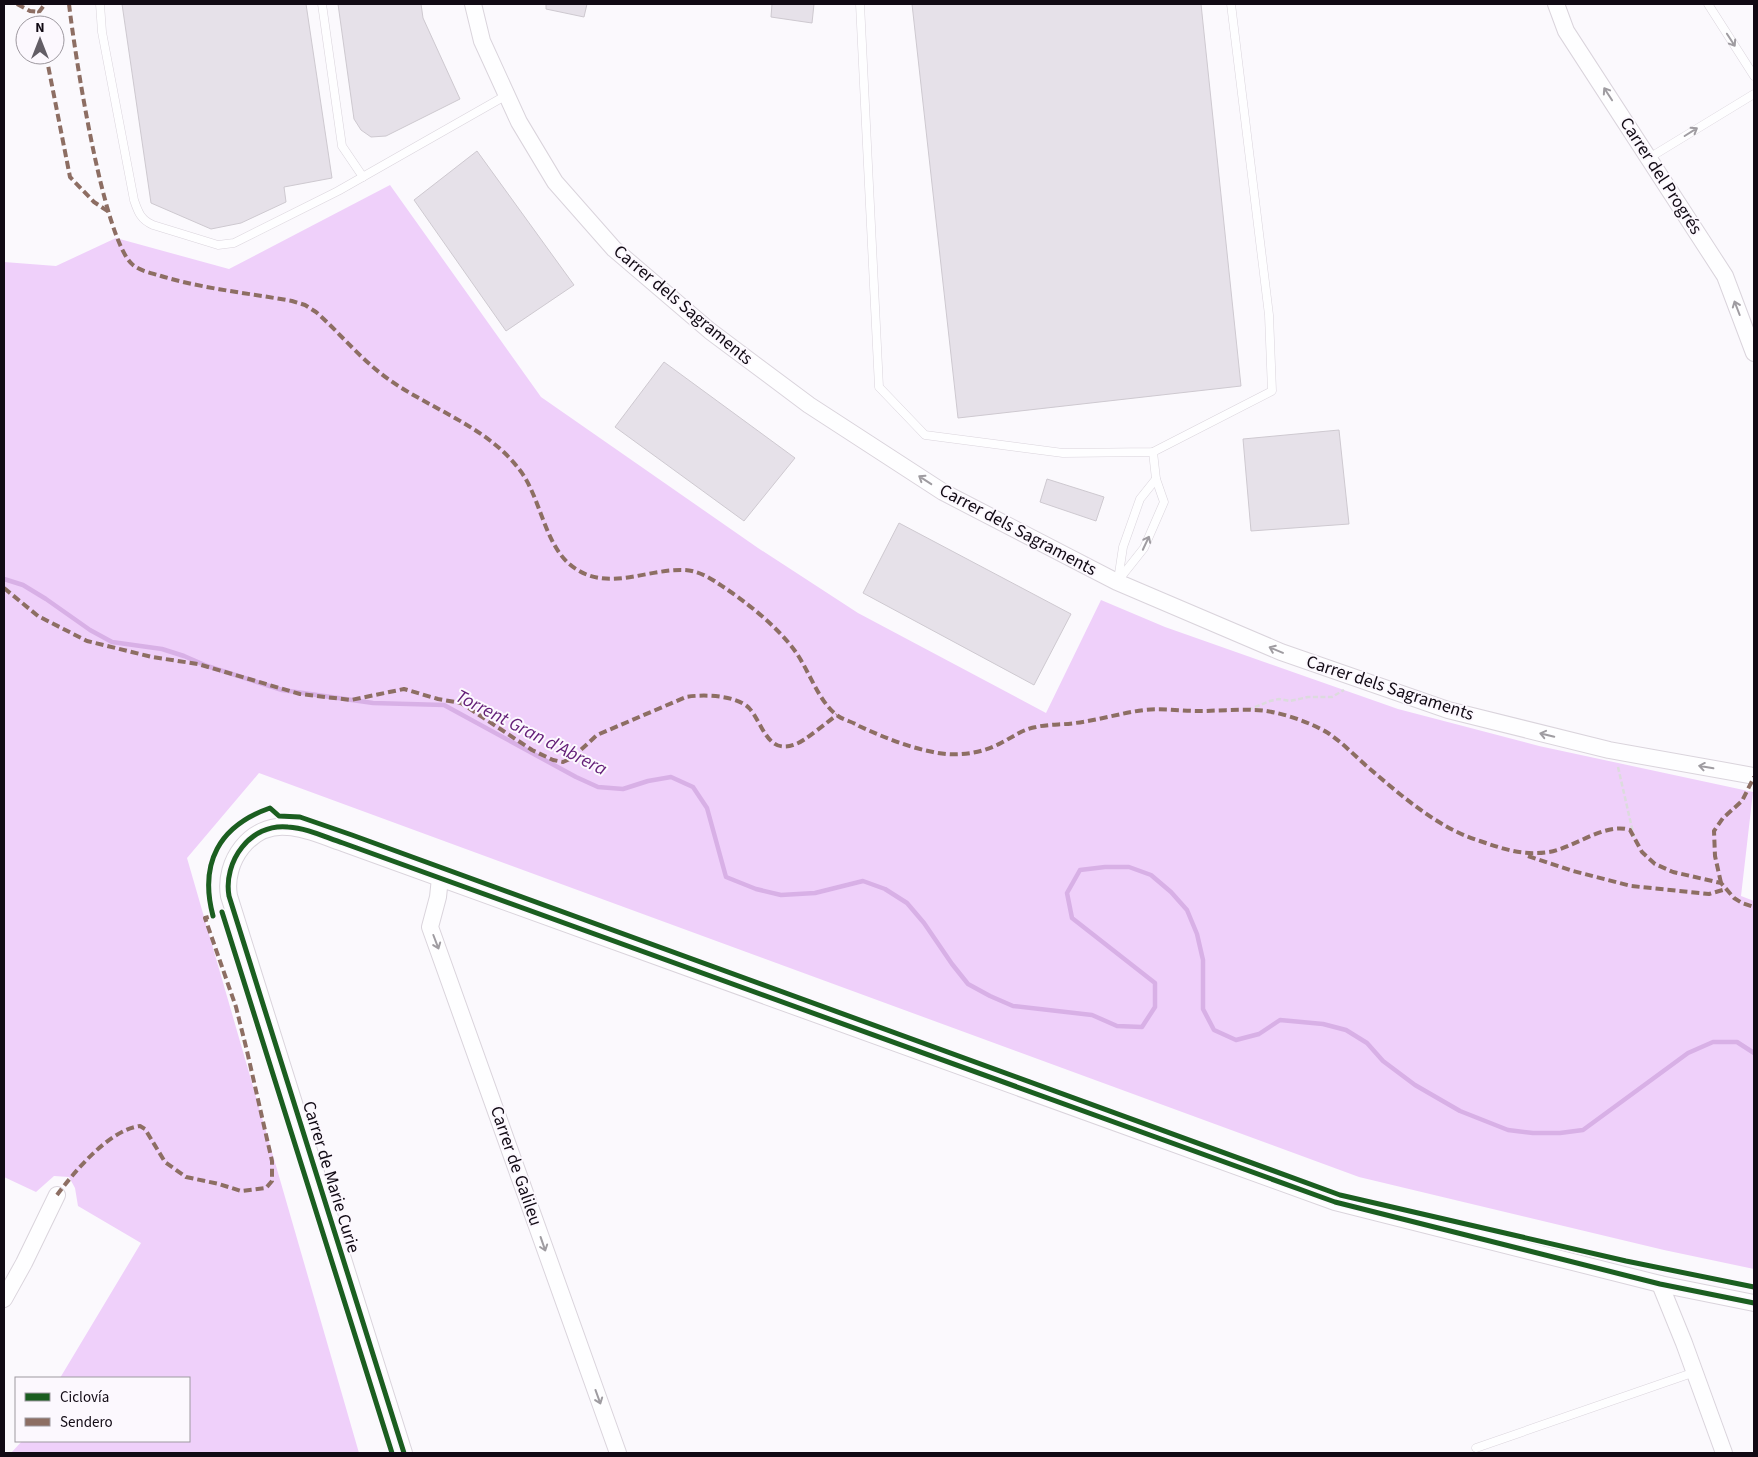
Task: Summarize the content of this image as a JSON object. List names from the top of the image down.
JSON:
{
  "streets": {
    "street": [
      "Carrer del Progrés",
      "Carrer dels Sagraments",
      "Carrer de Galileu",
      "Carrer de Marie Curie"
    ]
  },
  "crossings": [
    ["Carrer de Galileu", "Carrer de Marie Curie"]
  ],
  "one_way": ["Carrer del Progrés", "Carrer dels Sagraments", "Carrer de Galileu"],
  "water": ["Torrent Gran d'Abrera"],
  "legend": ["Ciclovía", "Sendero"],
  "north": "top"
}
